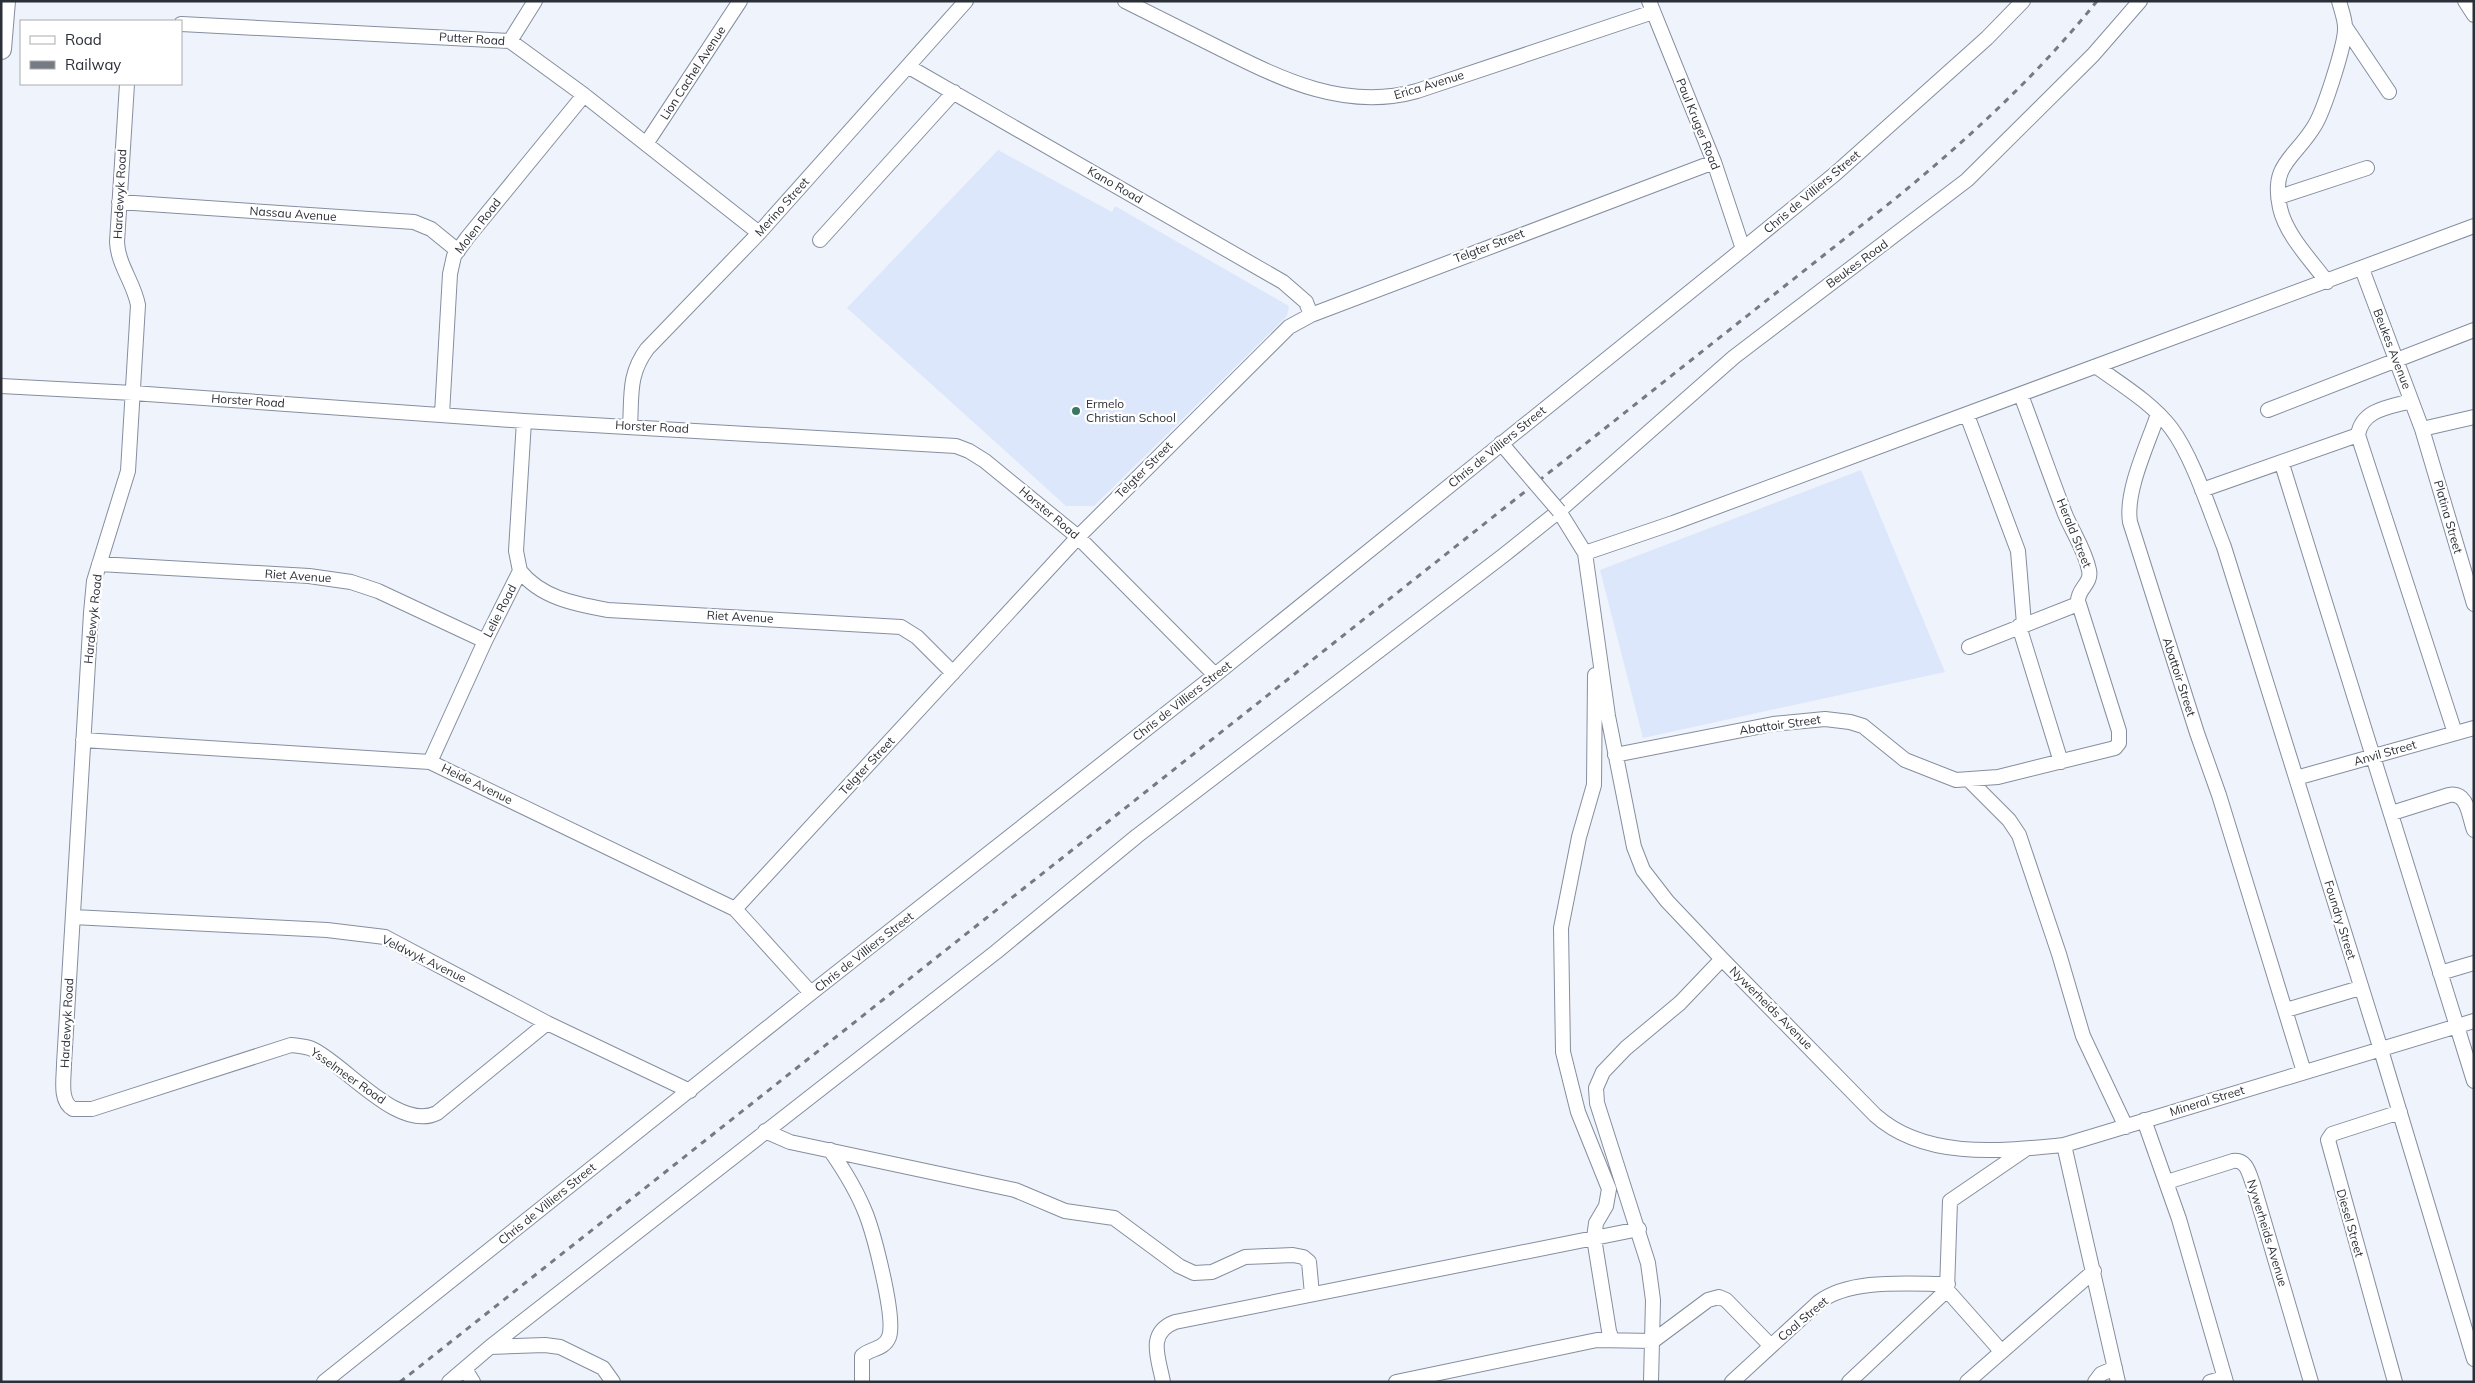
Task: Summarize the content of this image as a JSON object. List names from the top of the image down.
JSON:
{
  "streets": {
    "street": [
      "Putter Road",
      "Lion Cachel Avenue",
      "Erica Avenue",
      "Paul Kruger Road",
      "Kano Road",
      "Chris de Villiers Street",
      "Hardewyk Road",
      "Merino Street",
      "Nassau Avenue",
      "Molen Road",
      "Telgter Street",
      "Beukes Road",
      "Beukes Avenue",
      "Horster Road",
      "Platina Street",
      "Herald Street",
      "Riet Avenue",
      "Lelie Road",
      "Abattoir Street",
      "Anvil Street",
      "Heide Avenue",
      "Foundry Street",
      "Veldwyk Avenue",
      "Nywerheids Avenue",
      "Ysselmeer Road",
      "Mineral Street",
      "Diesel Street",
      "Coal Street"
    ]
  },
  "crossings": [
    ["Putter Road", "Lion Cachel Avenue"],
    ["Putter Road", "Merino Street"],
    ["Putter Road", "Molen Road"],
    ["Erica Avenue", "Paul Kruger Road"],
    ["Paul Kruger Road", "Chris de Villiers Street"],
    ["Paul Kruger Road", "Telgter Street"],
    ["Kano Road", "Merino Street"],
    ["Kano Road", "Telgter Street"],
    ["Chris de Villiers Street", "Horster Road"],
    ["Chris de Villiers Street", "Heide Avenue"],
    ["Chris de Villiers Street", "Veldwyk Avenue"],
    ["Hardewyk Road", "Nassau Avenue"],
    ["Hardewyk Road", "Horster Road"],
    ["Hardewyk Road", "Riet Avenue"],
    ["Hardewyk Road", "Heide Avenue"],
    ["Hardewyk Road", "Veldwyk Avenue"],
    ["Hardewyk Road", "Ysselmeer Road"],
    ["Merino Street", "Horster Road"],
    ["Nassau Avenue", "Molen Road"],
    ["Molen Road", "Horster Road"],
    ["Telgter Street", "Horster Road"],
    ["Telgter Street", "Riet Avenue"],
    ["Telgter Street", "Heide Avenue"],
    ["Beukes Avenue", "Platina Street"],
    ["Horster Road", "Lelie Road"],
    ["Herald Street", "Abattoir Street"],
    ["Riet Avenue", "Lelie Road"],
    ["Lelie Road", "Heide Avenue"],
    ["Abattoir Street", "Nywerheids Avenue"],
    ["Anvil Street", "Foundry Street"],
    ["Foundry Street", "Mineral Street"],
    ["Veldwyk Avenue", "Ysselmeer Road"],
    ["Nywerheids Avenue", "Mineral Street"]
  ],
  "places": ["Ermelo Christian School"],
  "legend": ["Road", "Railway"]
}
